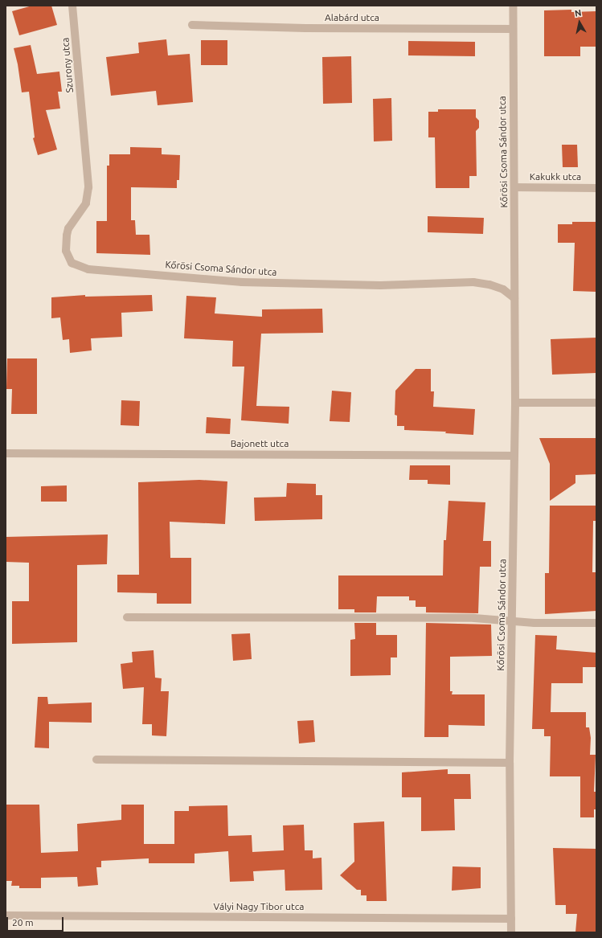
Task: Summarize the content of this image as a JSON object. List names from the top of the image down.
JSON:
{
  "streets": {
    "street": [
      "Alabárd utca",
      "Szurony utca",
      "Kőrösi Csoma Sándor utca",
      "Kakukk utca",
      "Bajonett utca",
      "Vályi Nagy Tibor utca"
    ]
  },
  "crossings": [
    ["Alabárd utca", "Kőrösi Csoma Sándor utca"],
    ["Szurony utca", "Kőrösi Csoma Sándor utca"],
    ["Kőrösi Csoma Sándor utca", "Kakukk utca"],
    ["Kőrösi Csoma Sándor utca", "Bajonett utca"],
    ["Kőrösi Csoma Sándor utca", "Vályi Nagy Tibor utca"]
  ],
  "scale_bar": "20 m",
  "north": "top"
}
